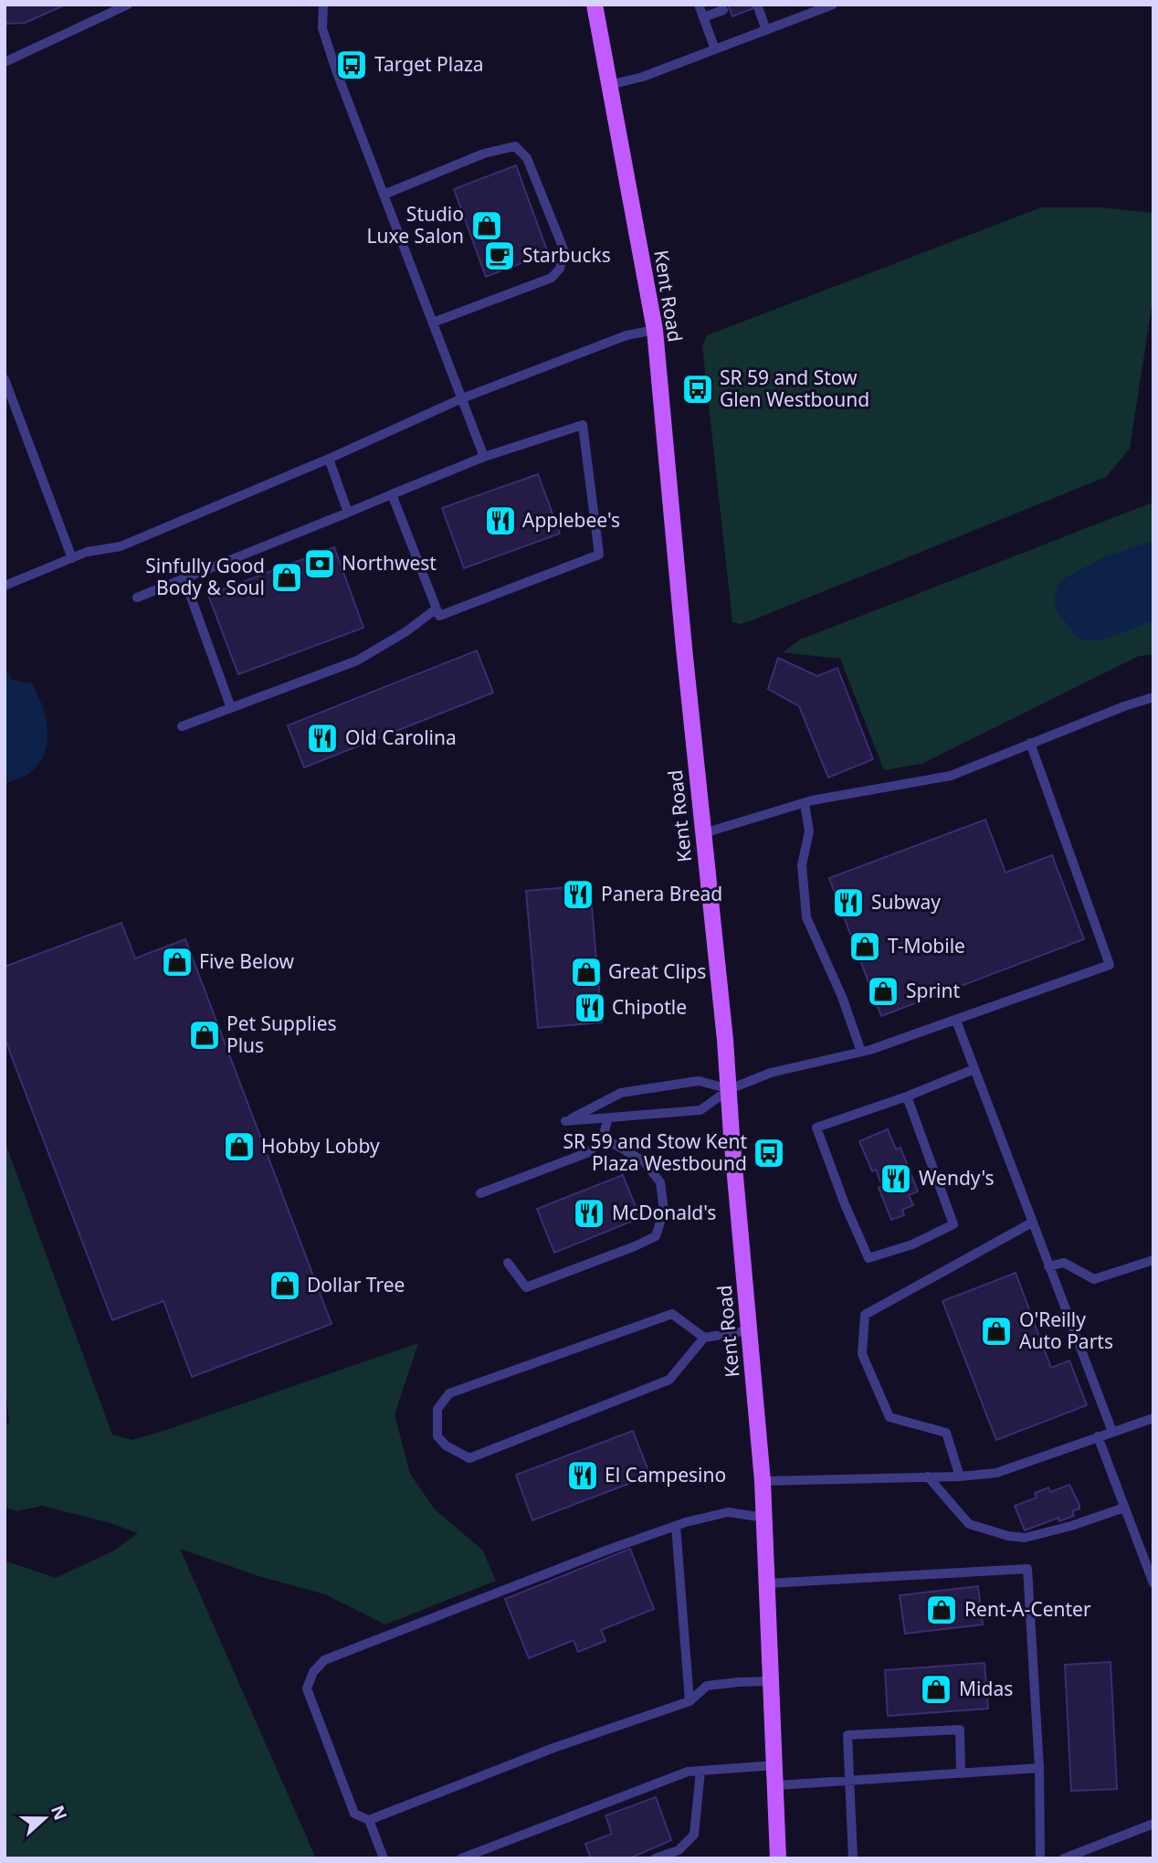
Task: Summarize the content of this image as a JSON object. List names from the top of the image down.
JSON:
{
  "streets": {
    "main road": ["Kent Road"]
  },
  "places": {
    "bus stop": ["Target Plaza", "SR 59 and Stow Glen Westbound", "SR 59 and Stow Kent Plaza Westbound"],
    "shop": [
      "Studio Luxe Salon",
      "Sinfully Good Body & Soul",
      "T-Mobile",
      "Five Below",
      "Great Clips",
      "Sprint",
      "Pet Supplies Plus",
      "Hobby Lobby",
      "Dollar Tree",
      "O'Reilly Auto Parts",
      "Rent-A-Center",
      "Midas"
    ],
    "cafe": ["Starbucks"],
    "restaurant": [
      "Applebee's",
      "Old Carolina",
      "Panera Bread",
      "Subway",
      "Chipotle",
      "Wendy's",
      "McDonald's",
      "El Campesino"
    ],
    "bank": ["Northwest"]
  },
  "north": "right"
}
